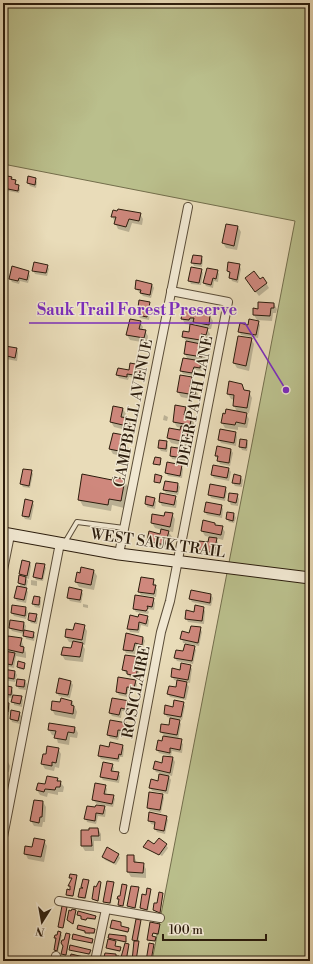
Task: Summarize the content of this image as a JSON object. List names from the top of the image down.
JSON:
{
  "streets": {
    "main road": ["WEST SAUK TRAIL"],
    "street": ["DEER PATH LANE", "CAMPBELL AVENUE", "ROSICLAIRE"]
  },
  "crossings": [
    ["DEER PATH LANE", "CAMPBELL AVENUE"],
    ["DEER PATH LANE", "WEST SAUK TRAIL"],
    ["DEER PATH LANE", "ROSICLAIRE"],
    ["CAMPBELL AVENUE", "WEST SAUK TRAIL"],
    ["WEST SAUK TRAIL", "ROSICLAIRE"]
  ],
  "places": ["Sauk Trail Forest Preserve"],
  "scale_bar": "100 m",
  "north": "bottom"
}
